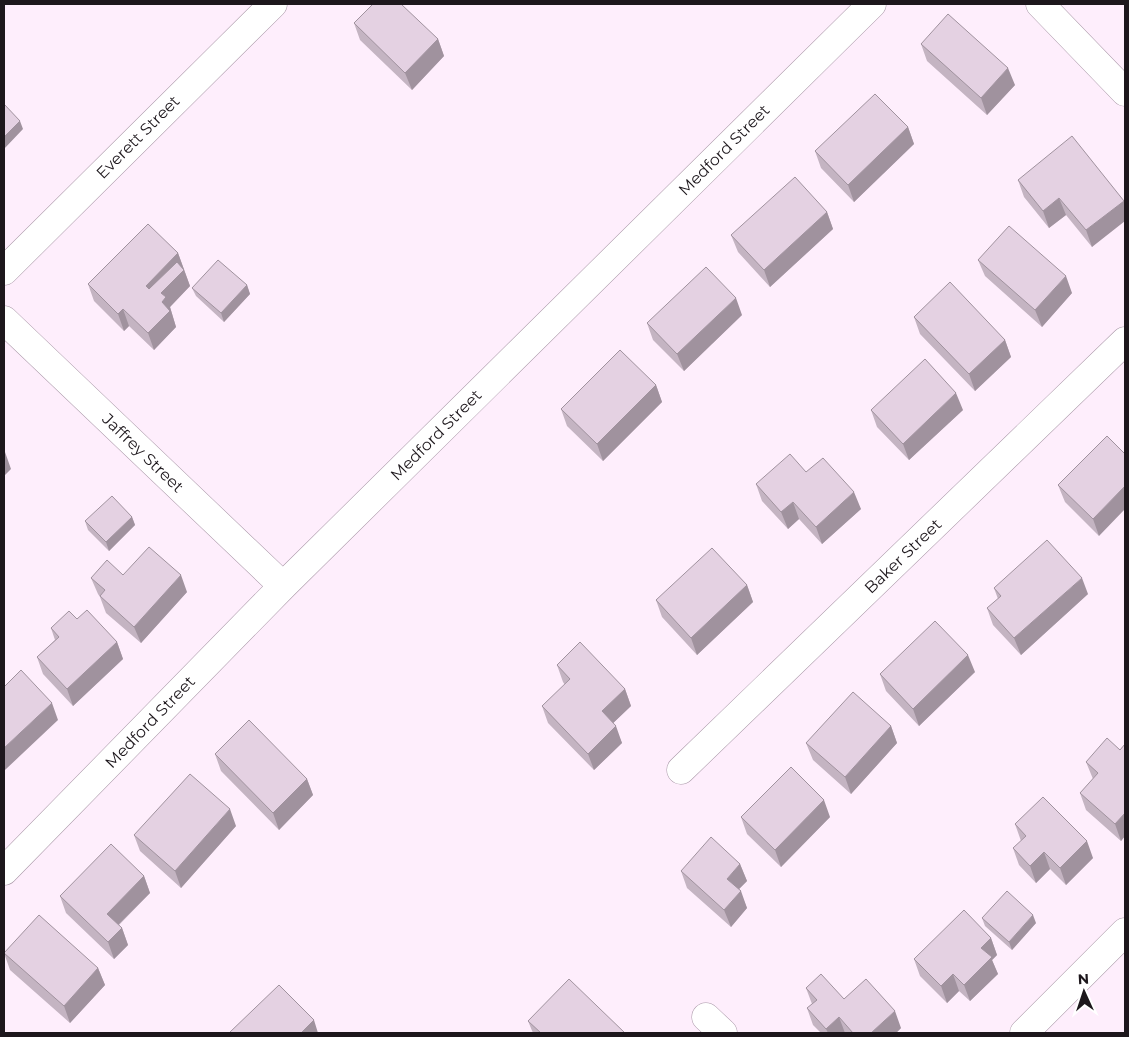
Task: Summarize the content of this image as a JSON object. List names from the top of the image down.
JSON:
{
  "streets": {
    "street": [
      "Everett Street",
      "Medford Street",
      "Jaffrey Street",
      "Baker Street"
    ]
  },
  "crossings": [
    ["Medford Street", "Jaffrey Street"]
  ],
  "north": "top"
}
